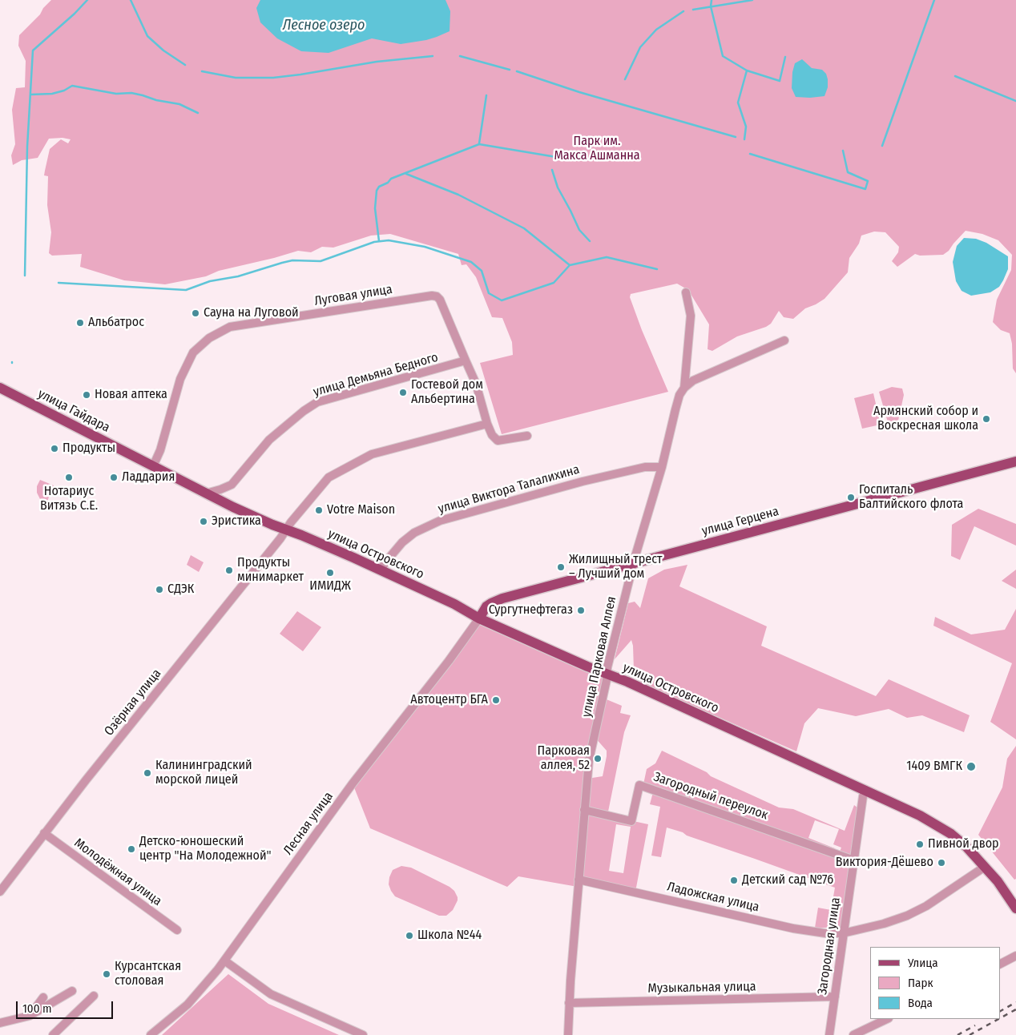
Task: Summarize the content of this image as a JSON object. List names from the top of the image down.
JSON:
{
  "streets": {
    "main road": ["улица Гайдара", "улица Герцена", "улица Островского"],
    "street": [
      "Луговая улица",
      "улица Демьяна Бедного",
      "улица Виктора Талалихина",
      "улица Парковая Аллея",
      "Озёрная улица",
      "Загородный переулок",
      "Лесная улица",
      "Молодёжная улица",
      "Ладожская улица",
      "Загородная улица",
      "Музыкальная улица"
    ]
  },
  "crossings": [
    ["Луговая улица", "улица Демьяна Бедного"],
    ["Луговая улица", "улица Гайдара"],
    ["улица Демьяна Бедного", "улица Гайдара"],
    ["улица Гайдара", "улица Островского"],
    ["улица Гайдара", "Озёрная улица"],
    ["улица Виктора Талалихина", "улица Островского"],
    ["улица Виктора Талалихина", "улица Парковая Аллея"],
    ["улица Герцена", "улица Островского"],
    ["улица Герцена", "улица Парковая Аллея"],
    ["улица Герцена", "Лесная улица"],
    ["улица Островского", "улица Парковая Аллея"],
    ["улица Островского", "Озёрная улица"],
    ["улица Островского", "Лесная улица"],
    ["улица Островского", "Ладожская улица"],
    ["улица Островского", "Загородная улица"],
    ["улица Парковая Аллея", "Загородный переулок"],
    ["улица Парковая Аллея", "Ладожская улица"],
    ["улица Парковая Аллея", "Музыкальная улица"],
    ["Озёрная улица", "Молодёжная улица"],
    ["Загородный переулок", "Загородная улица"],
    ["Ладожская улица", "Загородная улица"],
    ["Загородная улица", "Музыкальная улица"]
  ],
  "water": ["Лесное озеро"],
  "parks": ["Парк им. Макса Ашманна"],
  "places": [
    "Сауна на Луговой",
    "Альбатрос",
    "Гостевой дом Альбертина",
    "Новая аптека",
    "Армянский собор и Воскресная школа",
    "Продукты",
    "Нотариус Витязь С.Е.",
    "Ладдария",
    "Госпиталь Балтийского флота",
    "Votre Maison",
    "Эристика",
    "Жилищный трест – Лучший дом",
    "Продукты минимаркет",
    "ИМИДЖ",
    "СДЭК",
    "Сургутнефтегаз",
    "Автоцентр БГА",
    "Парковая аллея, 52",
    "1409 ВМГК",
    "Калининградский морской лицей",
    "Пивной двор",
    "Детско-юношеский центр \"На Молодежной\"",
    "Виктория-Дёшево",
    "Детский сад №76",
    "Школа №44",
    "Курсантская столовая"
  ],
  "legend": ["Улица", "Парк", "Вода"],
  "scale_bar": "100 m"
}
